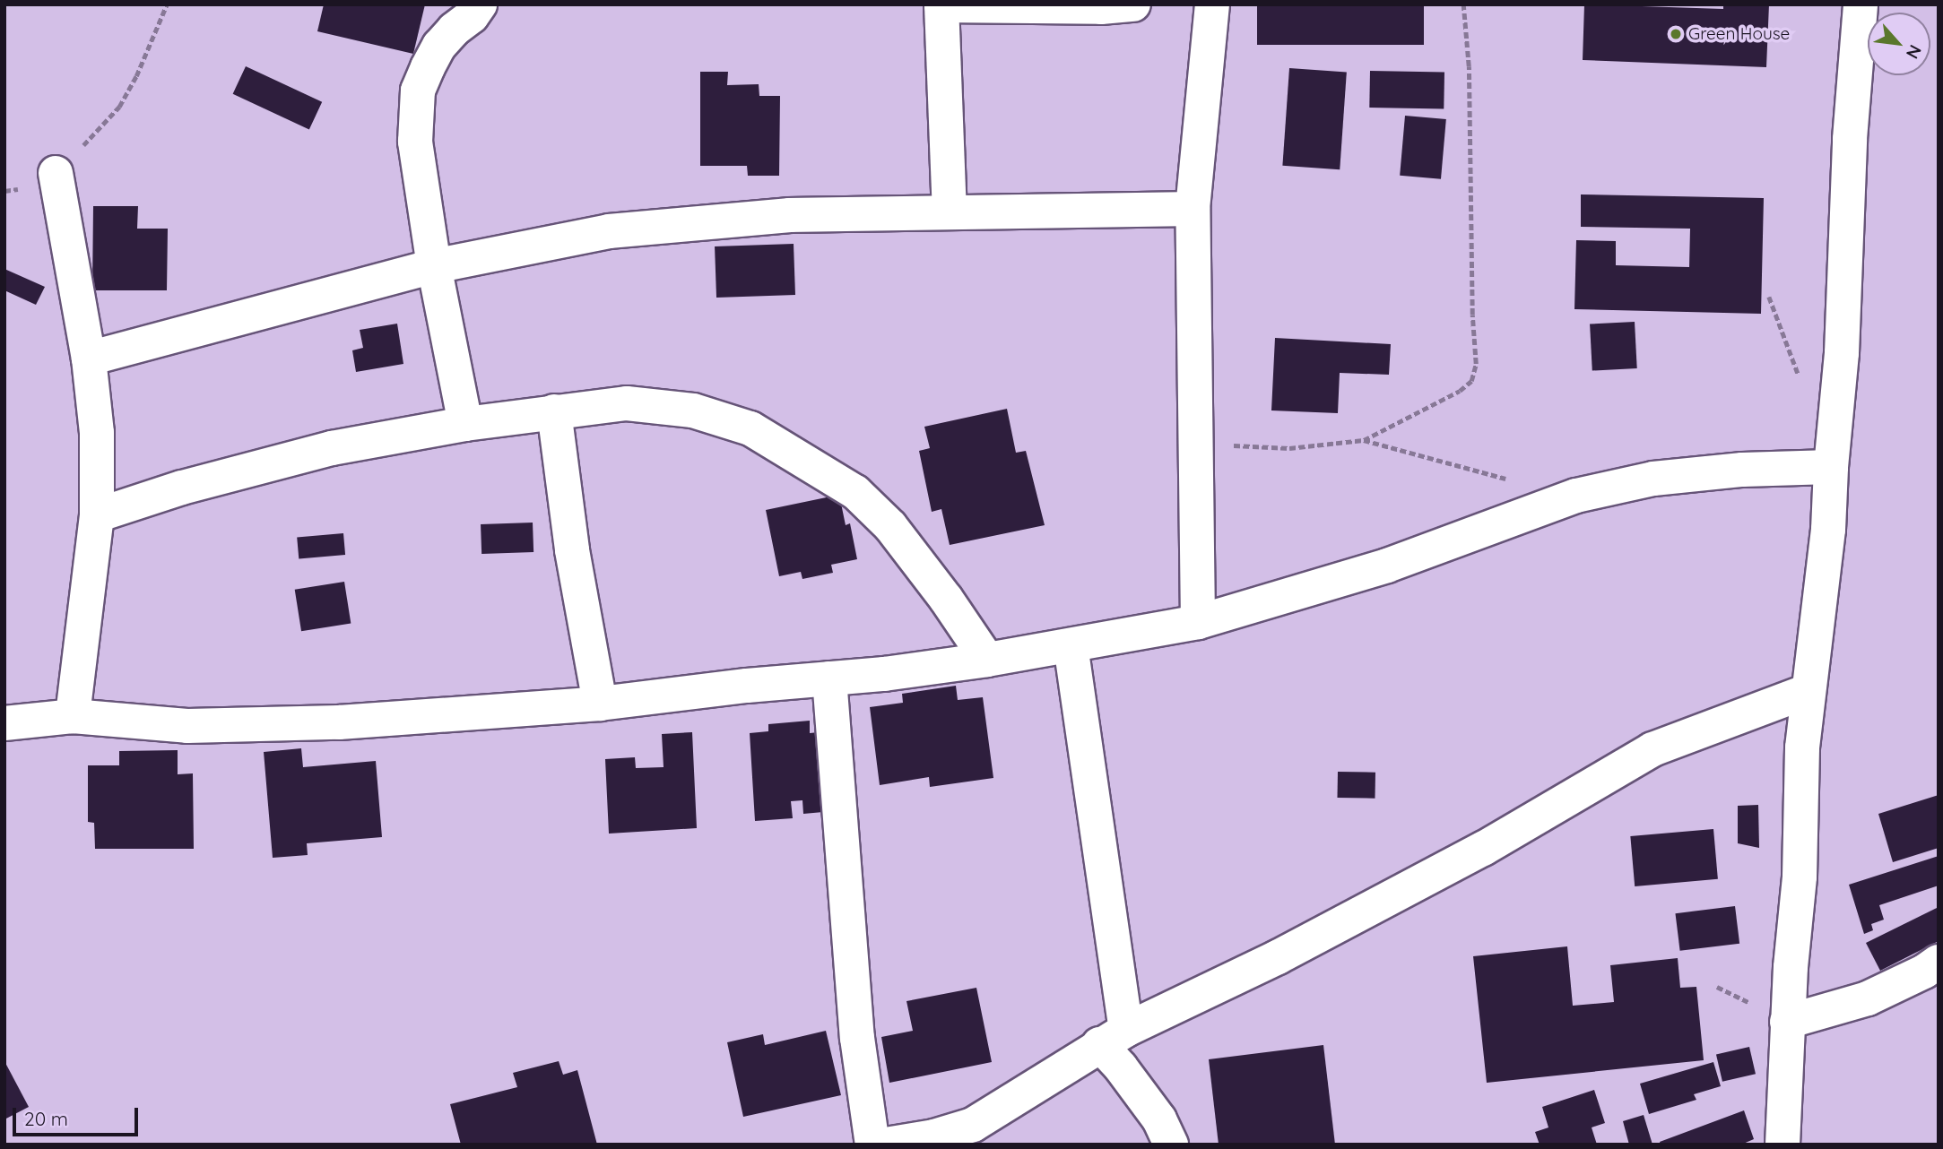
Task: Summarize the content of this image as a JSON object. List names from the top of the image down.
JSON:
{
  "places": ["Green House"],
  "scale_bar": "20 m",
  "north": "bottom right"
}
